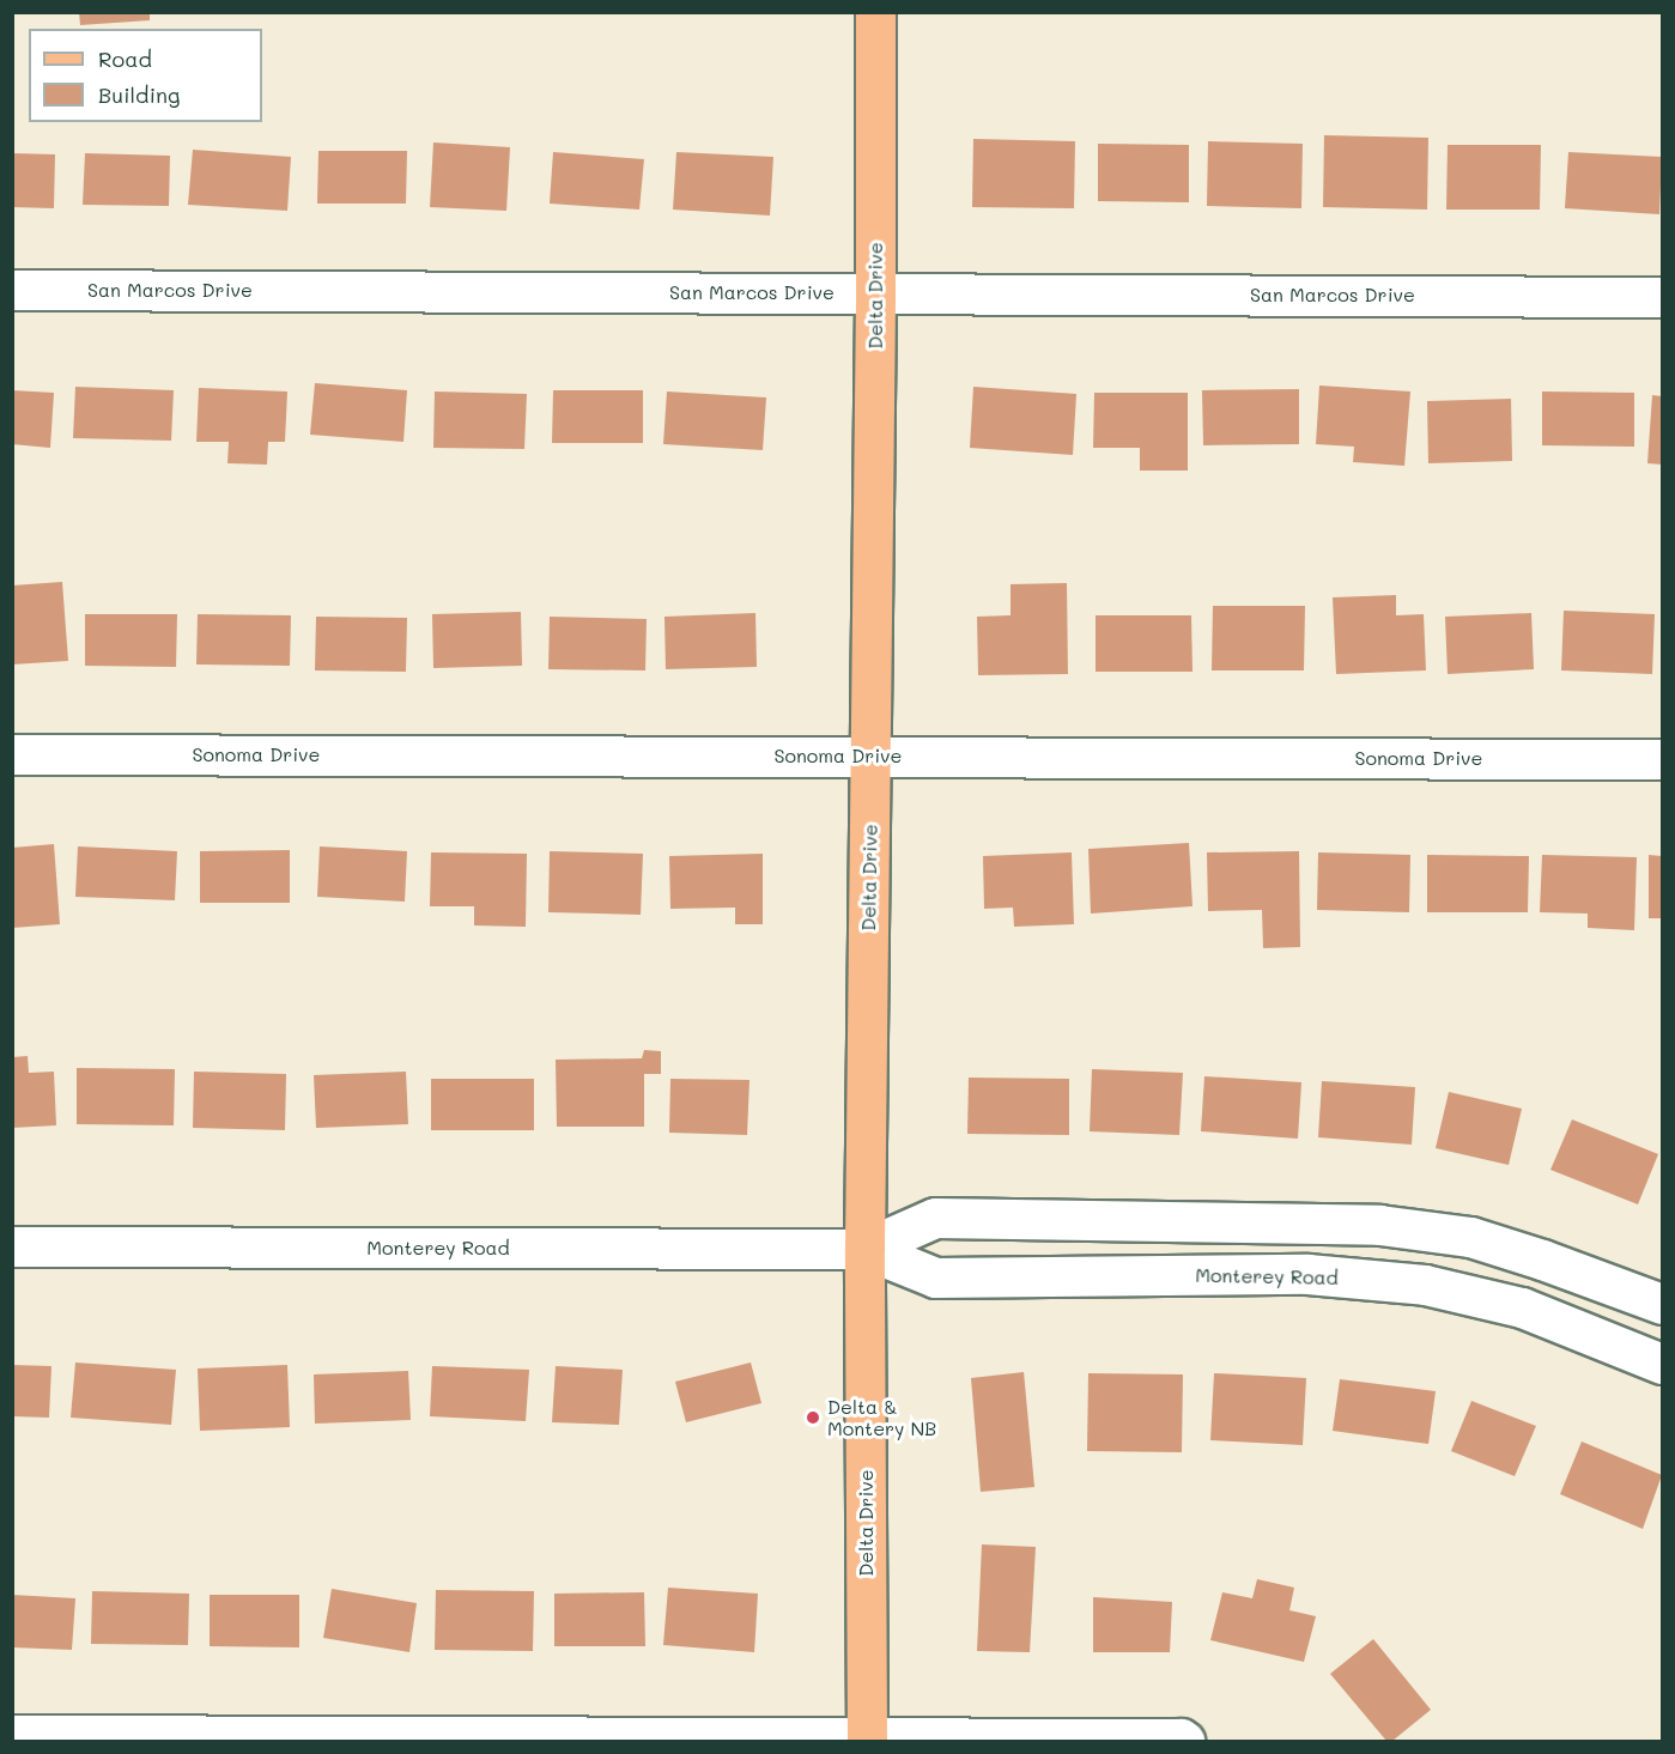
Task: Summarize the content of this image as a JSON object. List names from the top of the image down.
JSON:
{
  "streets": {
    "main road": ["Delta Drive"],
    "street": ["San Marcos Drive", "Sonoma Drive", "Monterey Road"]
  },
  "crossings": [
    ["San Marcos Drive", "Delta Drive"],
    ["Delta Drive", "Sonoma Drive"],
    ["Delta Drive", "Monterey Road"]
  ],
  "places": ["Delta & Montery NB"],
  "legend": ["Road", "Building"]
}
